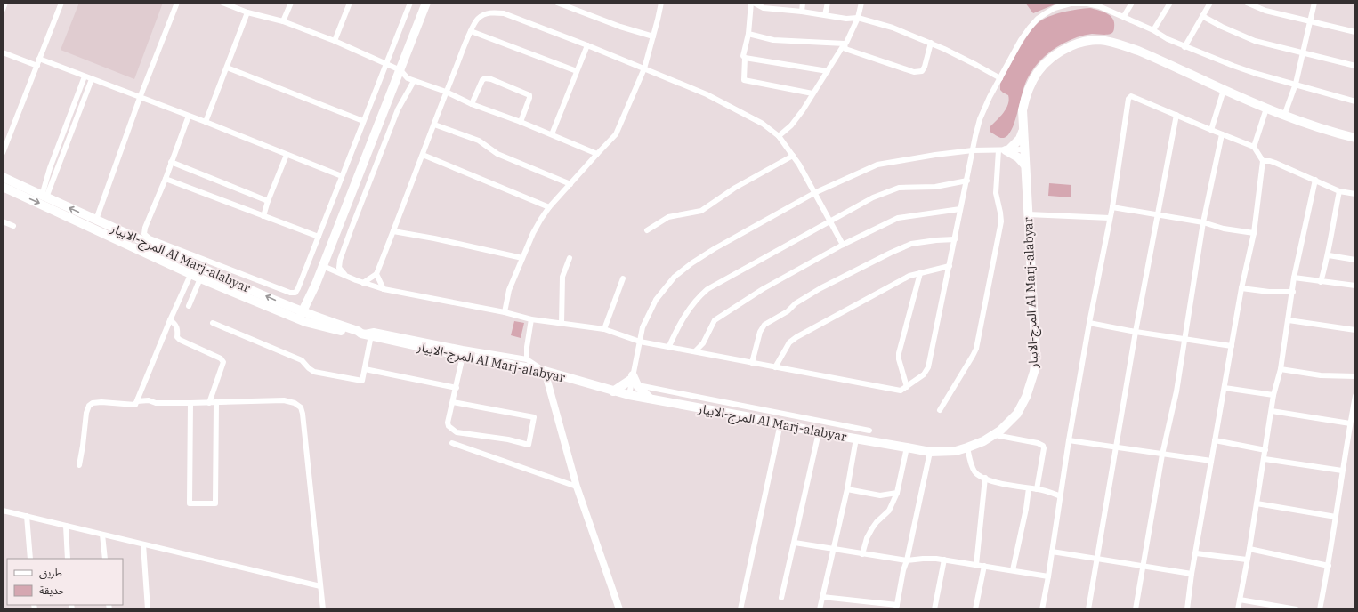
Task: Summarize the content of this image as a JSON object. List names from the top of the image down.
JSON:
{
  "streets": {
    "main road": ["المرج-الابيار Al Marj-alabyar"]
  },
  "legend": ["طريق", "حديقة"]
}
